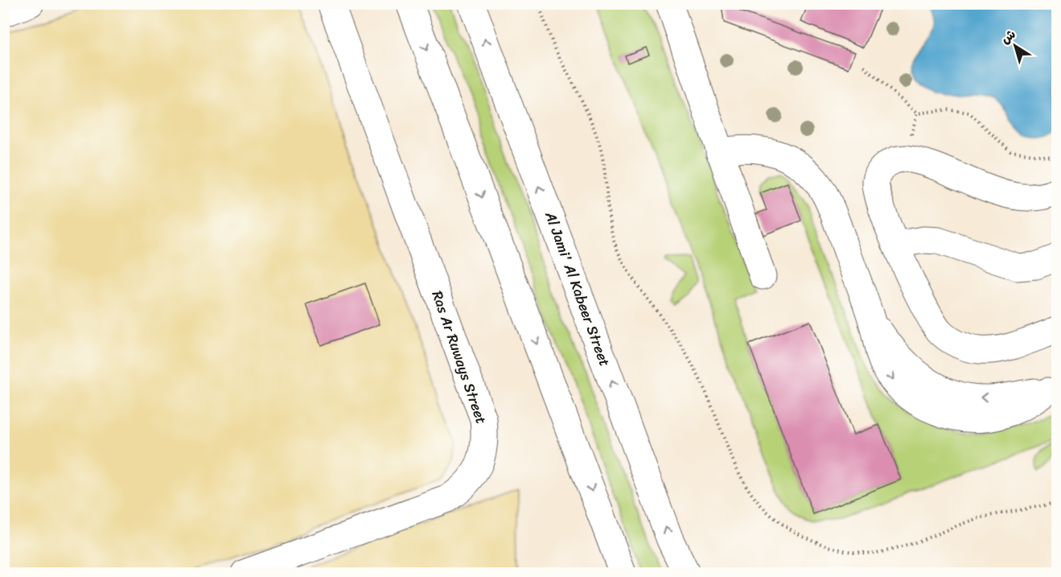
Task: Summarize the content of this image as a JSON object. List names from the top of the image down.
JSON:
{
  "streets": {
    "main road": ["Al Jami' Al Kabeer Street", "Ras Ar Ruways Street"]
  },
  "north": "top left"
}
